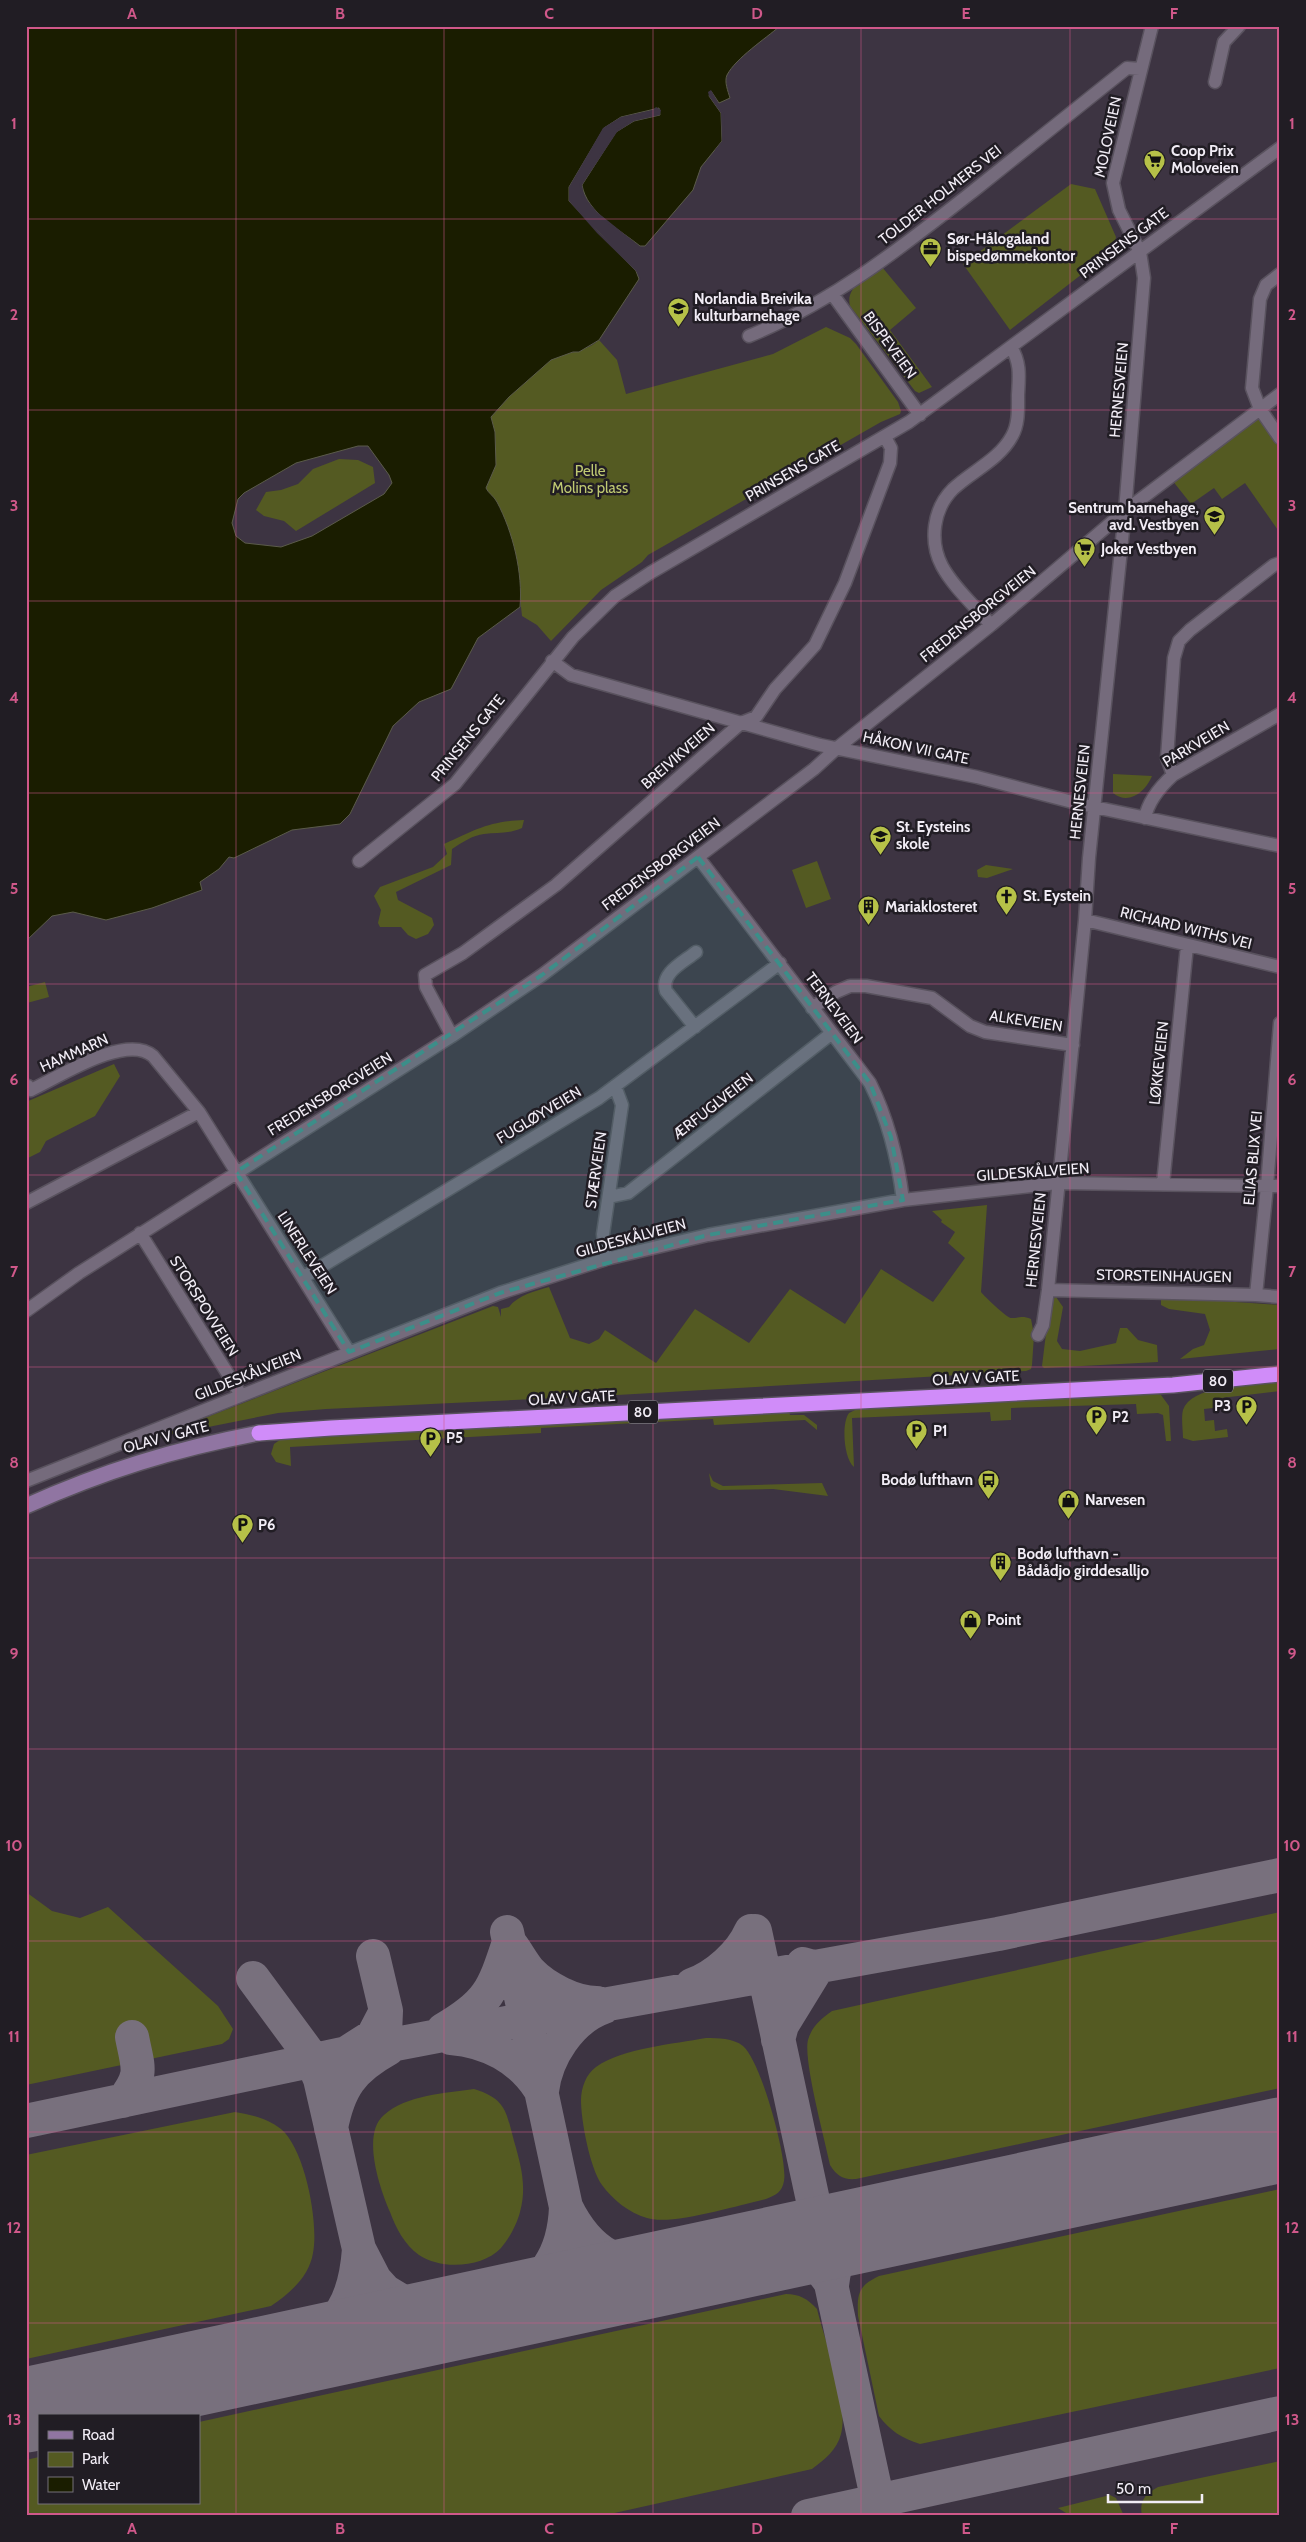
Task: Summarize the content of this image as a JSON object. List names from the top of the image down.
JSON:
{
  "streets": {
    "highway": ["OLAV V GATE", "80"],
    "street": [
      "MOLOVEIEN",
      "TOLDER HOLMERS VEI",
      "PRINSENS GATE",
      "BISPEVEIEN",
      "HERNESVEIEN",
      "FREDENSBORGVEIEN",
      "PARKVEIEN",
      "HÅKON VII GATE",
      "BREIVIKVEIEN",
      "RICHARD WITHS VEI",
      "TERNEVEIEN",
      "ALKEVEIEN",
      "HAMMARN",
      "LØKKEVEIEN",
      "ÆRFUGLVEIEN",
      "FUGLØYVEIEN",
      "ELIAS BLIX VEI",
      "STÆRVEIEN",
      "GILDESKÅLVEIEN",
      "LINERLEVEIEN",
      "STORSTEINHAUGEN",
      "STORSPOVVEIEN"
    ]
  },
  "crossings": [
    ["MOLOVEIEN", "TOLDER HOLMERS VEI"],
    ["MOLOVEIEN", "PRINSENS GATE"],
    ["MOLOVEIEN", "HERNESVEIEN"],
    ["TOLDER HOLMERS VEI", "BISPEVEIEN"],
    ["PRINSENS GATE", "BISPEVEIEN"],
    ["PRINSENS GATE", "HERNESVEIEN"],
    ["PRINSENS GATE", "HÅKON VII GATE"],
    ["PRINSENS GATE", "BREIVIKVEIEN"],
    ["HERNESVEIEN", "FREDENSBORGVEIEN"],
    ["HERNESVEIEN", "HÅKON VII GATE"],
    ["HERNESVEIEN", "RICHARD WITHS VEI"],
    ["HERNESVEIEN", "ALKEVEIEN"],
    ["HERNESVEIEN", "GILDESKÅLVEIEN"],
    ["HERNESVEIEN", "STORSTEINHAUGEN"],
    ["FREDENSBORGVEIEN", "HÅKON VII GATE"],
    ["FREDENSBORGVEIEN", "BREIVIKVEIEN"],
    ["FREDENSBORGVEIEN", "TERNEVEIEN"],
    ["FREDENSBORGVEIEN", "HAMMARN"],
    ["FREDENSBORGVEIEN", "LINERLEVEIEN"],
    ["FREDENSBORGVEIEN", "STORSPOVVEIEN"],
    ["PARKVEIEN", "HÅKON VII GATE"],
    ["HÅKON VII GATE", "BREIVIKVEIEN"],
    ["RICHARD WITHS VEI", "LØKKEVEIEN"],
    ["TERNEVEIEN", "ALKEVEIEN"],
    ["TERNEVEIEN", "ÆRFUGLVEIEN"],
    ["TERNEVEIEN", "FUGLØYVEIEN"],
    ["TERNEVEIEN", "GILDESKÅLVEIEN"],
    ["HAMMARN", "LINERLEVEIEN"],
    ["LØKKEVEIEN", "GILDESKÅLVEIEN"],
    ["ÆRFUGLVEIEN", "STÆRVEIEN"],
    ["FUGLØYVEIEN", "STÆRVEIEN"],
    ["FUGLØYVEIEN", "LINERLEVEIEN"],
    ["ELIAS BLIX VEI", "GILDESKÅLVEIEN"],
    ["ELIAS BLIX VEI", "STORSTEINHAUGEN"],
    ["STÆRVEIEN", "GILDESKÅLVEIEN"],
    ["GILDESKÅLVEIEN", "LINERLEVEIEN"],
    ["GILDESKÅLVEIEN", "STORSPOVVEIEN"]
  ],
  "parks": ["Pelle Molins plass"],
  "places": {
    "supermarket": ["Coop Prix Moloveien", "Joker Vestbyen"],
    "office": ["Sør-Hålogaland bispedømmekontor"],
    "school or university": ["Norlandia Breivika kulturbarnehage", "Sentrum barnehage, avd. Vestbyen", "St. Eysteins skole"],
    "church": ["St. Eystein"],
    "building": ["Mariaklosteret", "Bodø lufthavn - Bådådjo girddesalljo"],
    "parking": [
      "P3",
      "P2",
      "P1",
      "P5",
      "P6"
    ],
    "bus stop": ["Bodø lufthavn"],
    "shop": ["Narvesen", "Point"]
  },
  "legend": ["Road", "Park", "Water"],
  "scale_bar": "50 m",
  "grid": {
    "columns": [
      "A",
      "B",
      "C",
      "D",
      "E",
      "F"
    ],
    "rows": [
      "1",
      "2",
      "3",
      "4",
      "5",
      "6",
      "7",
      "8",
      "9",
      "10",
      "11",
      "12",
      "13"
    ]
  }
}
